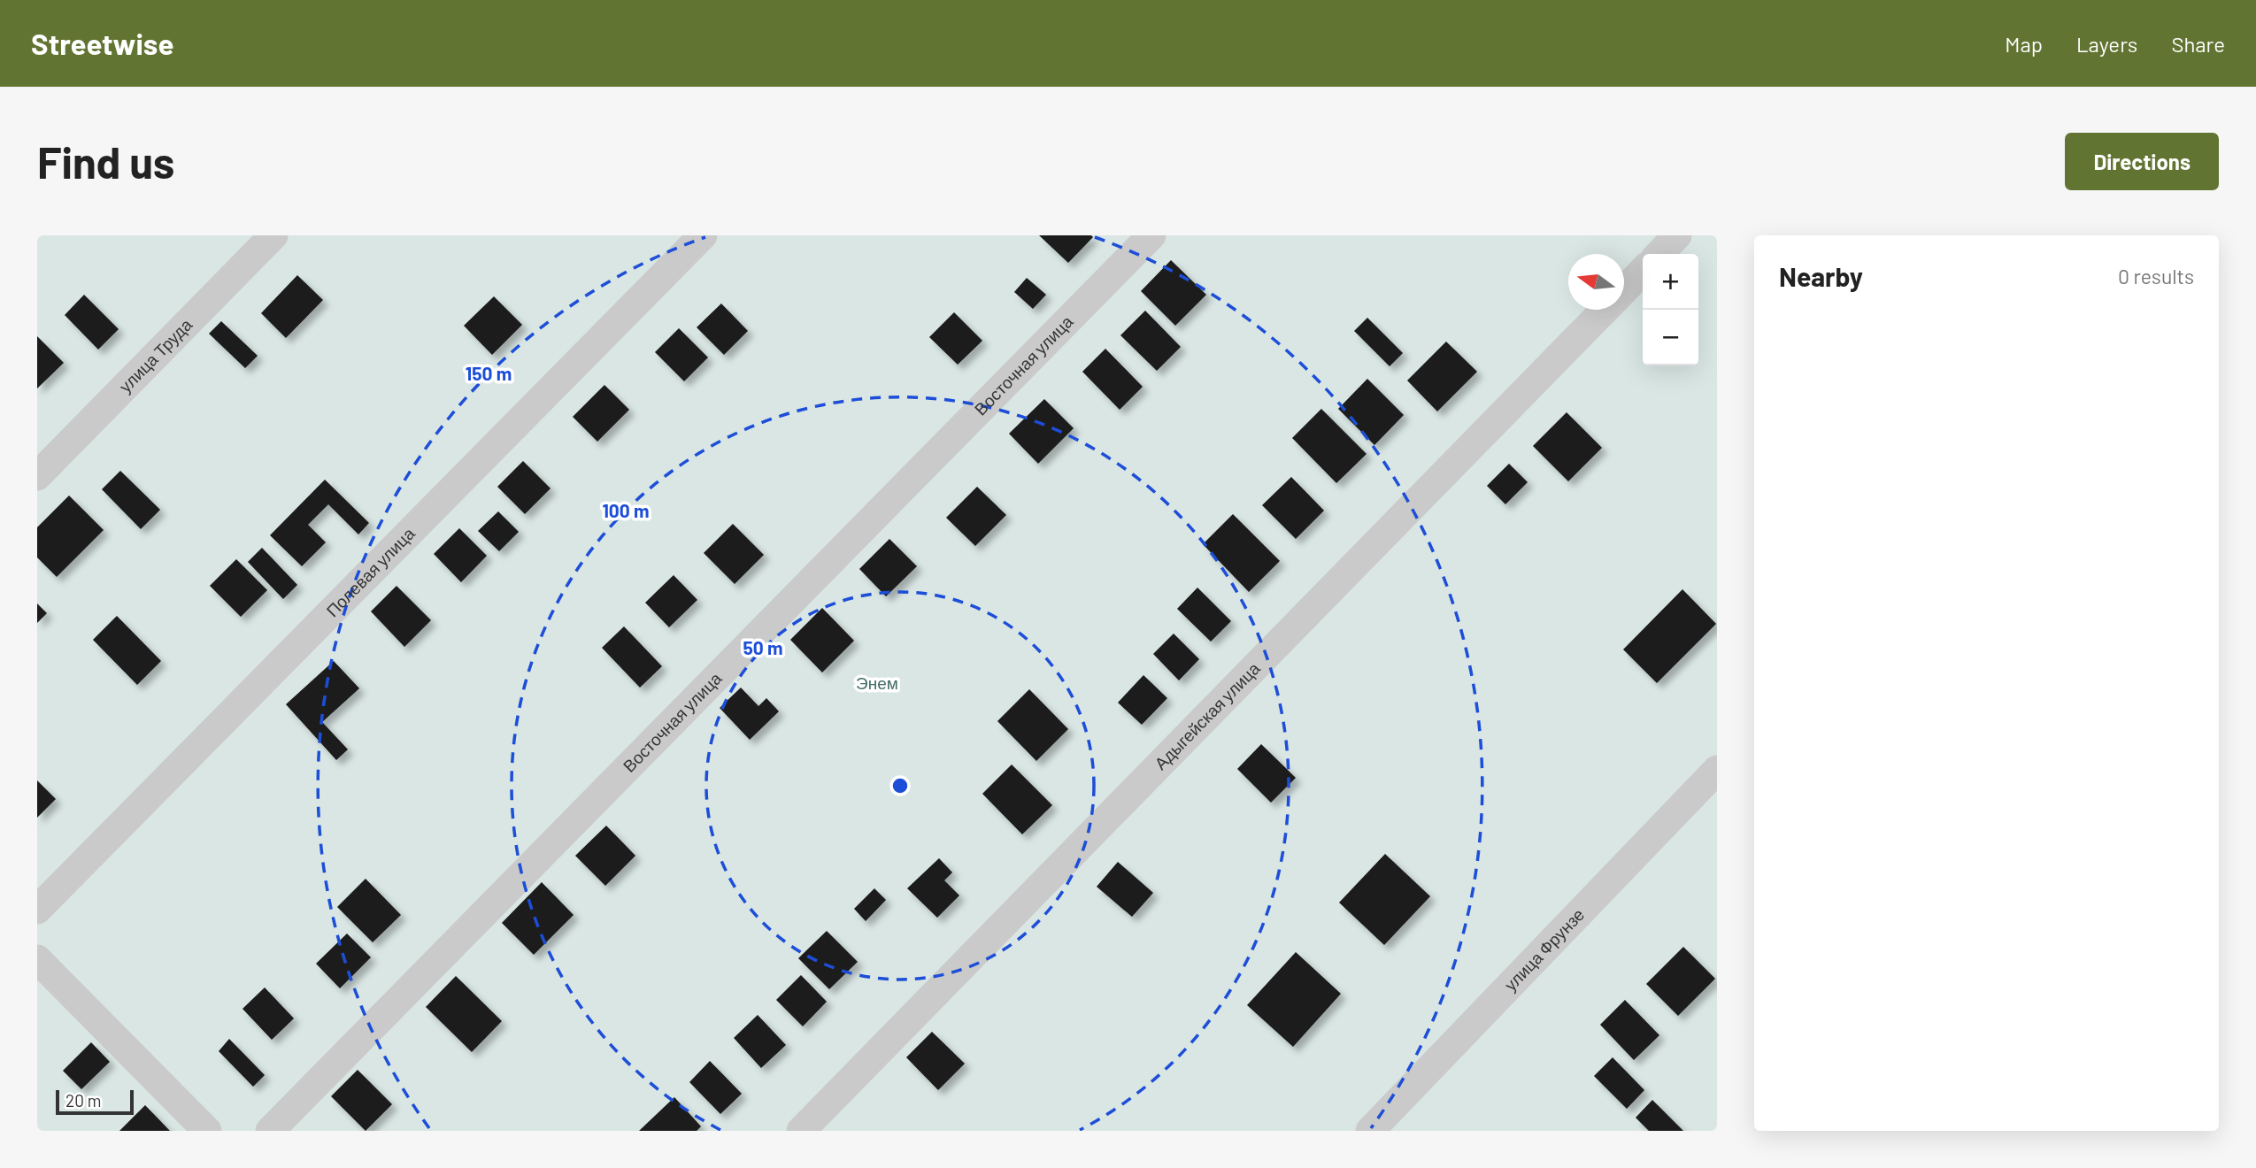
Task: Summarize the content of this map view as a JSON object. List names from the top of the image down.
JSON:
{
  "streets": {
    "street": [
      "улица Труда",
      "Восточная улица",
      "Полевая улица",
      "Адыгейская улица",
      "улица Фрунзе"
    ]
  },
  "parks": ["Энем"],
  "scale_bar": "20 m",
  "north": "left",
  "page": {
    "header": "Streetwise",
    "nav": ["Map", "Layers", "Share"],
    "buttons": "Directions",
    "title": "Find us",
    "heading": ["Nearby", "0 results"],
    "map_buttons": ["+", "−"],
    "scale": "20 m"
  },
  "rings": ["150 m", "100 m", "50 m"]
}
